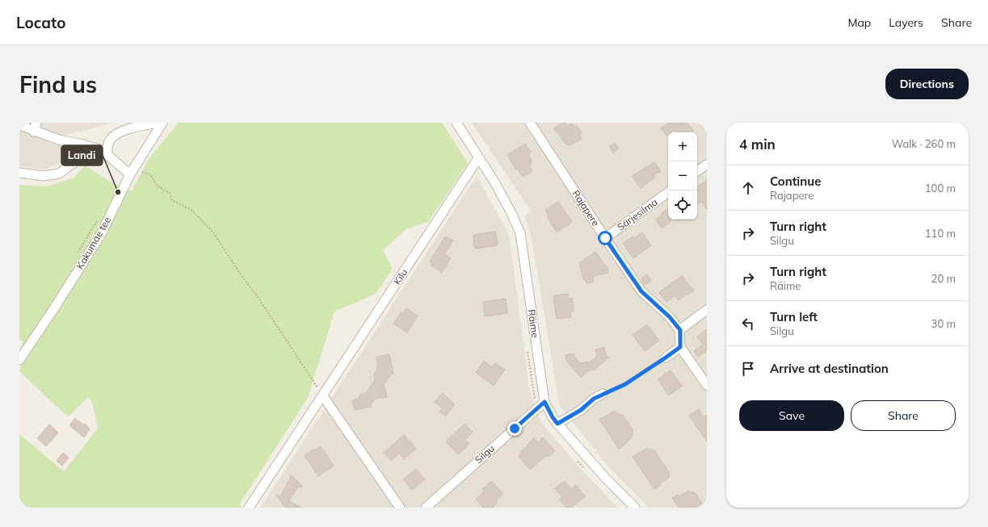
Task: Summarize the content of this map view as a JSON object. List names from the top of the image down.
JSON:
{
  "streets": {
    "street": [
      "Rajapere",
      "Särjesilma",
      "Kakumäe tee",
      "Kilu",
      "Räime",
      "Silgu"
    ]
  },
  "crossings": [
    ["Rajapere", "Särjesilma"],
    ["Kilu", "Räime"],
    ["Räime", "Silgu"]
  ],
  "places": ["Landi"],
  "page": {
    "header": "Locato",
    "nav": ["Map", "Layers", "Share"],
    "buttons": [
      "Directions",
      ["Save", "Share"]
    ],
    "title": "Find us",
    "heading": ["4 min", "Walk · 260 m"],
    "map_buttons": ["+", "−"],
    "list": [
      ["Continue", "Rajapere", "100 m"],
      ["Turn right", "Silgu", "110 m"],
      ["Turn right", "Räime", "20 m"],
      ["Turn left", "Silgu", "30 m"],
      "Arrive at destination"
    ]
  }
}
